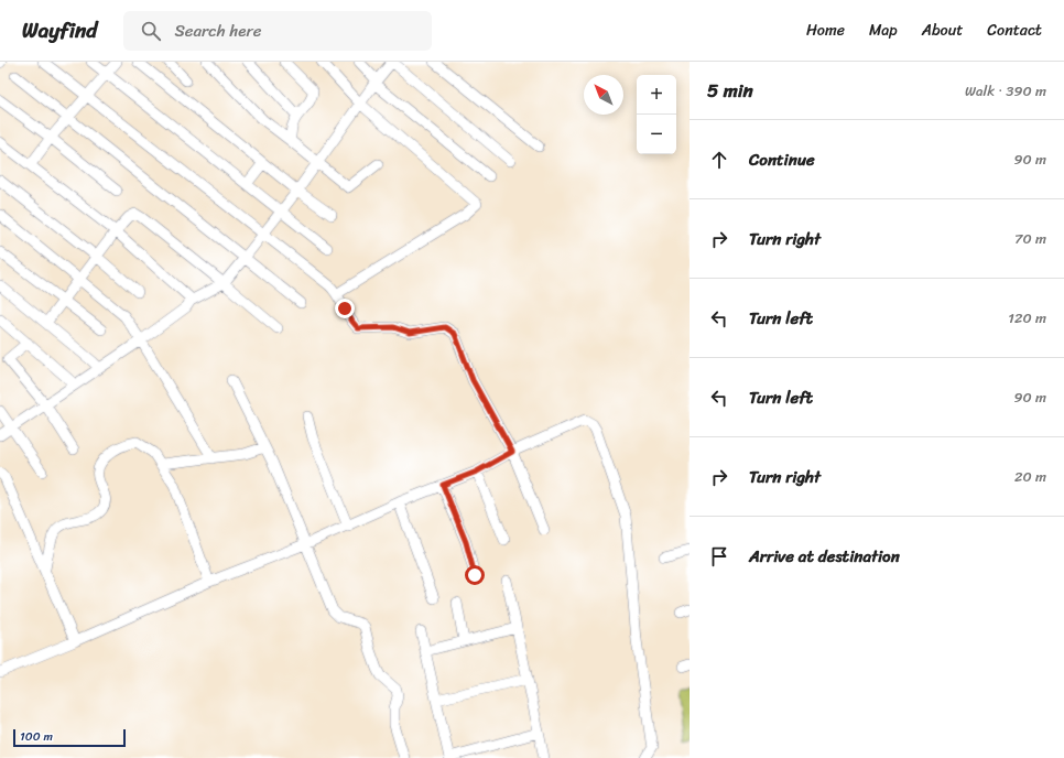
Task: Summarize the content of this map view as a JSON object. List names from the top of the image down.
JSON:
{
  "scale_bar": "100 m",
  "north": "top left",
  "page": {
    "header": "Wayfind",
    "search": "Search here",
    "nav": [
      "Home",
      "Map",
      "About",
      "Contact"
    ],
    "heading": ["5 min", "Walk · 390 m"],
    "map_buttons": ["+", "−"],
    "list": [
      ["Continue", "90 m"],
      ["Turn right", "70 m"],
      ["Turn left", "120 m"],
      ["Turn left", "90 m"],
      ["Turn right", "20 m"],
      "Arrive at destination"
    ],
    "scale": "100 m"
  }
}
